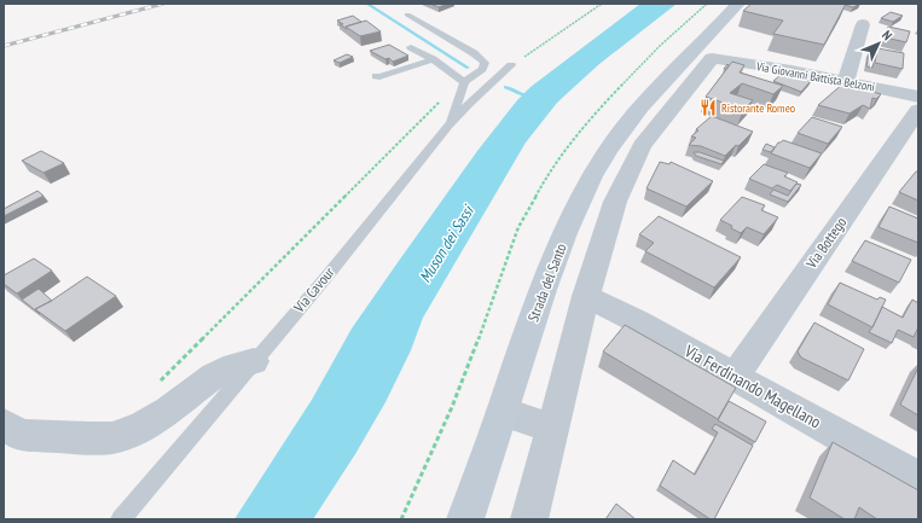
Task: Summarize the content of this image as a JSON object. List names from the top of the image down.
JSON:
{
  "streets": {
    "main road": ["Strada del Santo"],
    "street": ["Via Giovanni Battista Belzoni", "Via Bottego", "Via Ferdinando Magellano"],
    "lane": ["Via Cavour"]
  },
  "crossings": [
    ["Via Giovanni Battista Belzoni", "Strada del Santo"],
    ["Via Bottego", "Via Ferdinando Magellano"],
    ["Strada del Santo", "Via Ferdinando Magellano"]
  ],
  "water": ["Muson dei Sassi"],
  "places": {
    "restaurant": ["Ristorante Romeo"]
  },
  "north": "top right"
}
